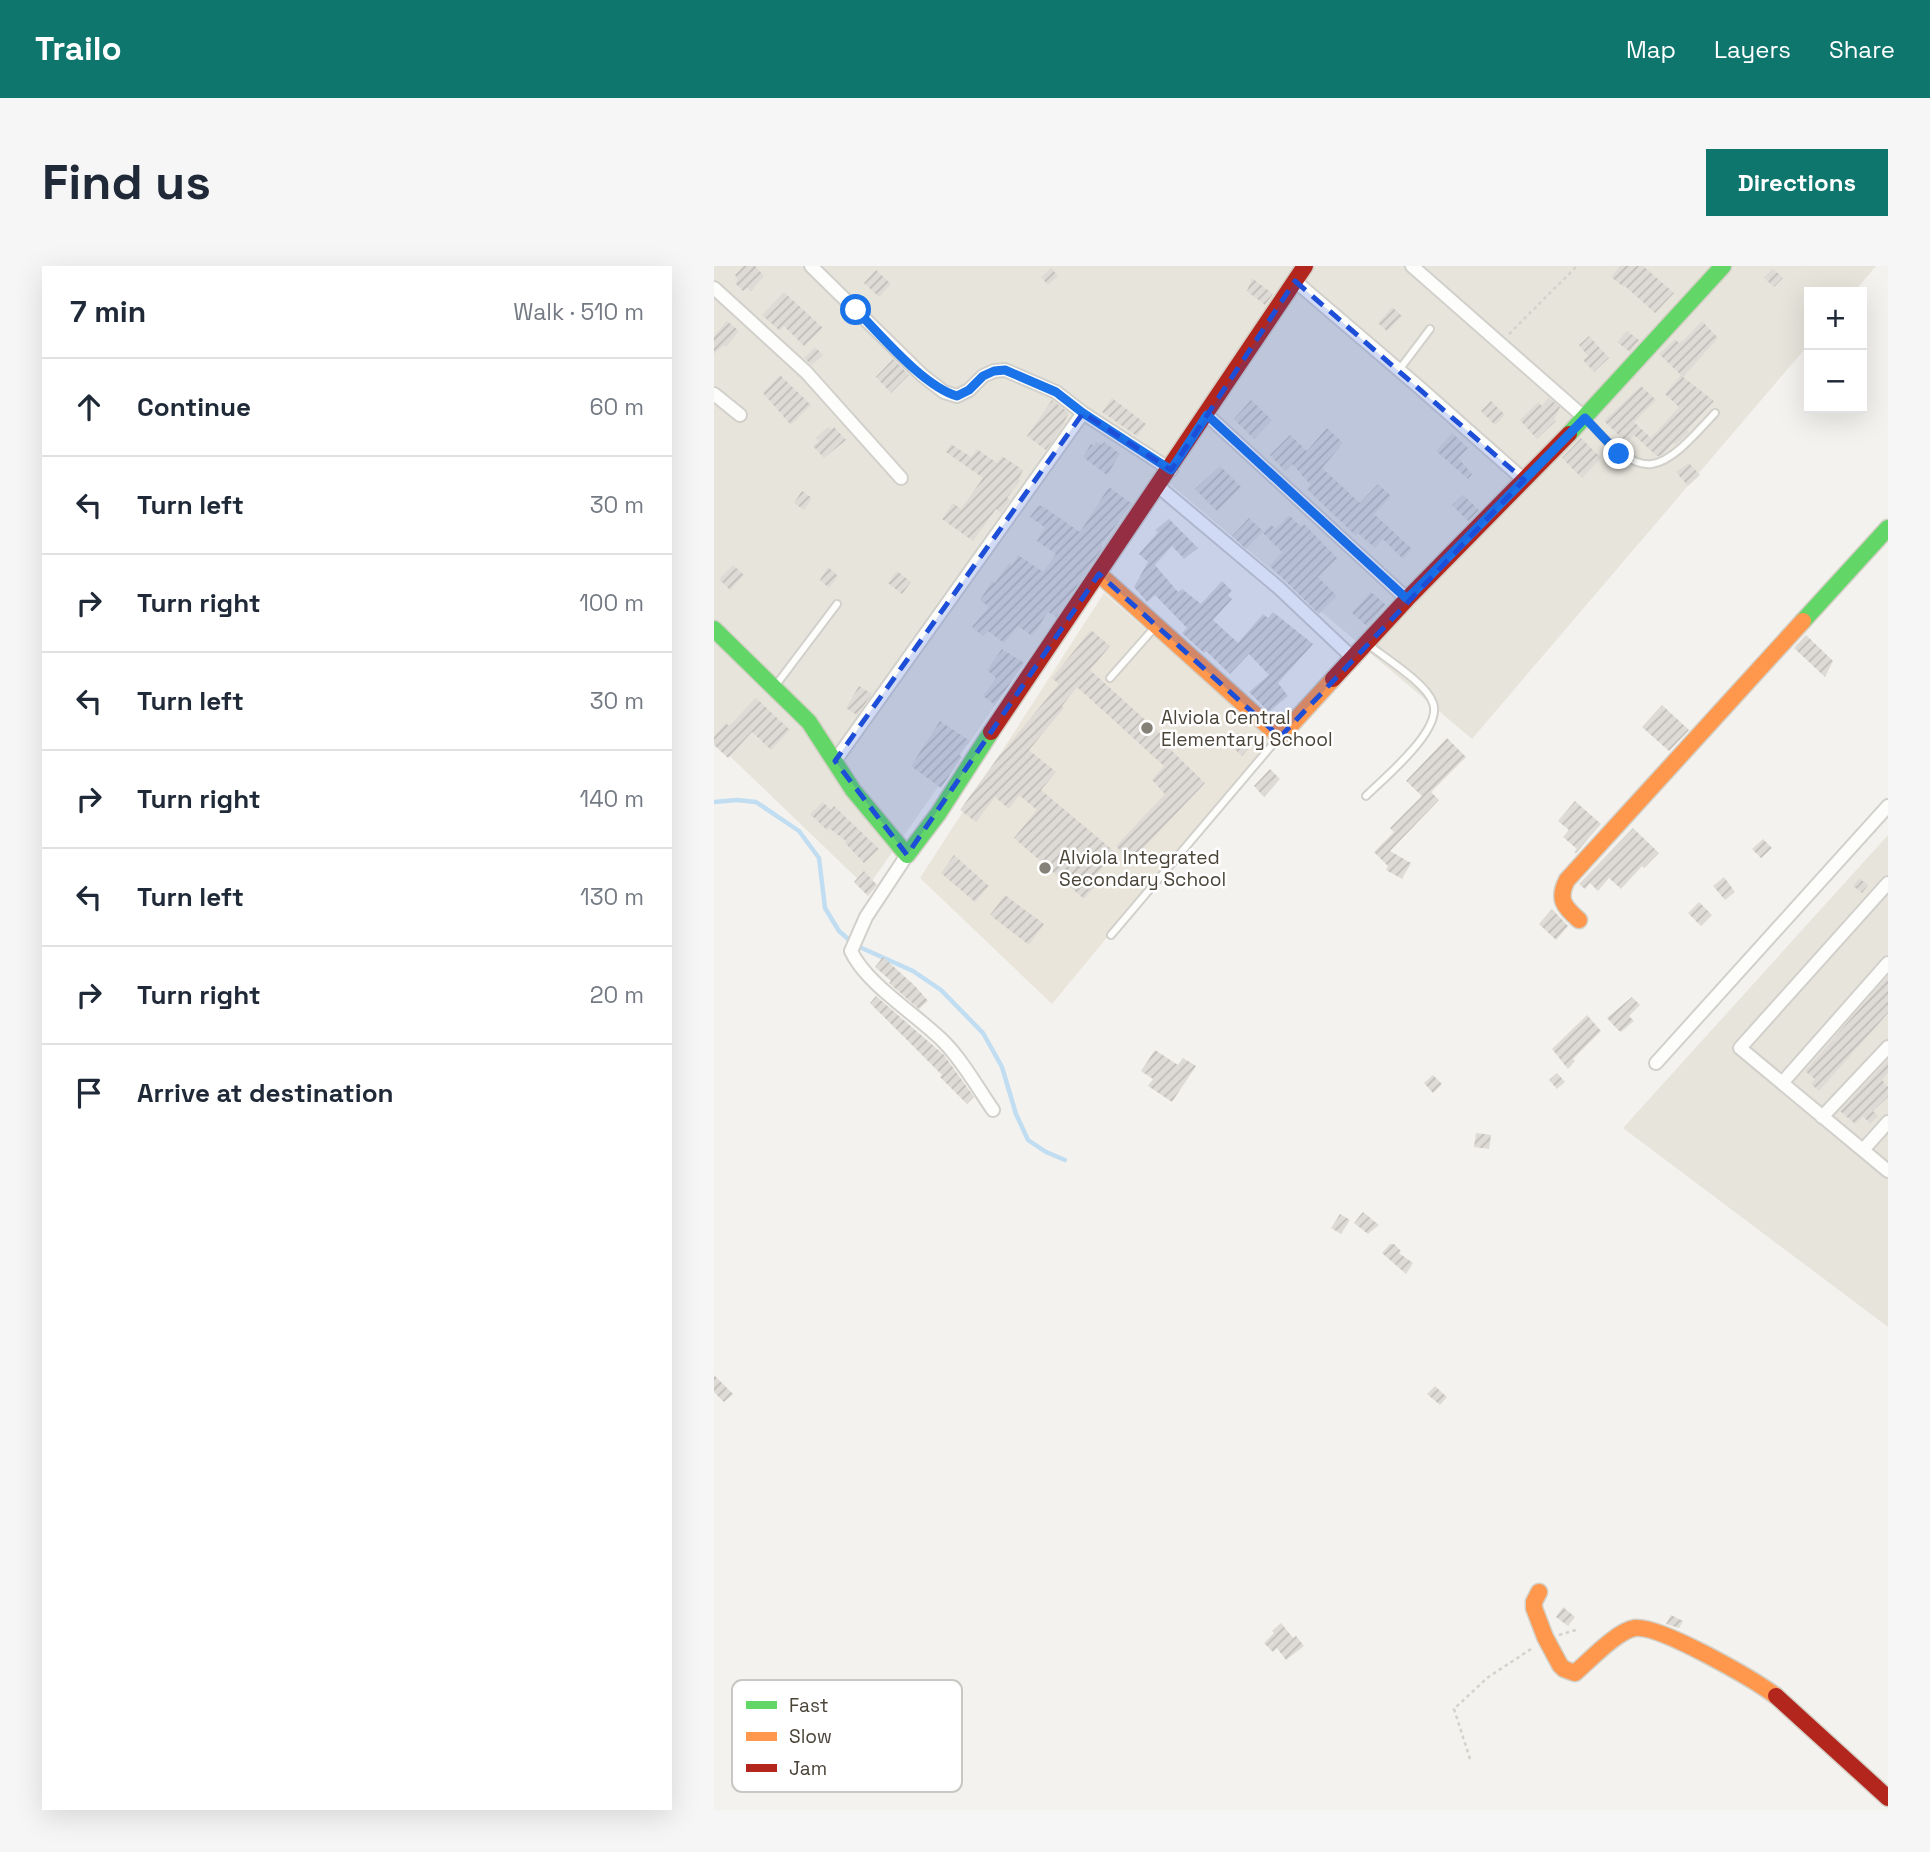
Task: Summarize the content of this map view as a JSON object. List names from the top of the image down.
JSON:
{
  "places": ["Alviola Central Elementary School", "Alviola Integrated Secondary School"],
  "legend": ["Fast", "Slow", "Jam"],
  "page": {
    "header": "Trailo",
    "nav": ["Map", "Layers", "Share"],
    "buttons": "Directions",
    "title": "Find us",
    "heading": ["7 min", "Walk · 510 m"],
    "map_buttons": ["+", "−"],
    "list": [
      ["Continue", "60 m"],
      ["Turn left", "30 m"],
      ["Turn right", "100 m"],
      ["Turn left", "30 m"],
      ["Turn right", "140 m"],
      ["Turn left", "130 m"],
      ["Turn right", "20 m"],
      "Arrive at destination"
    ]
  }
}
